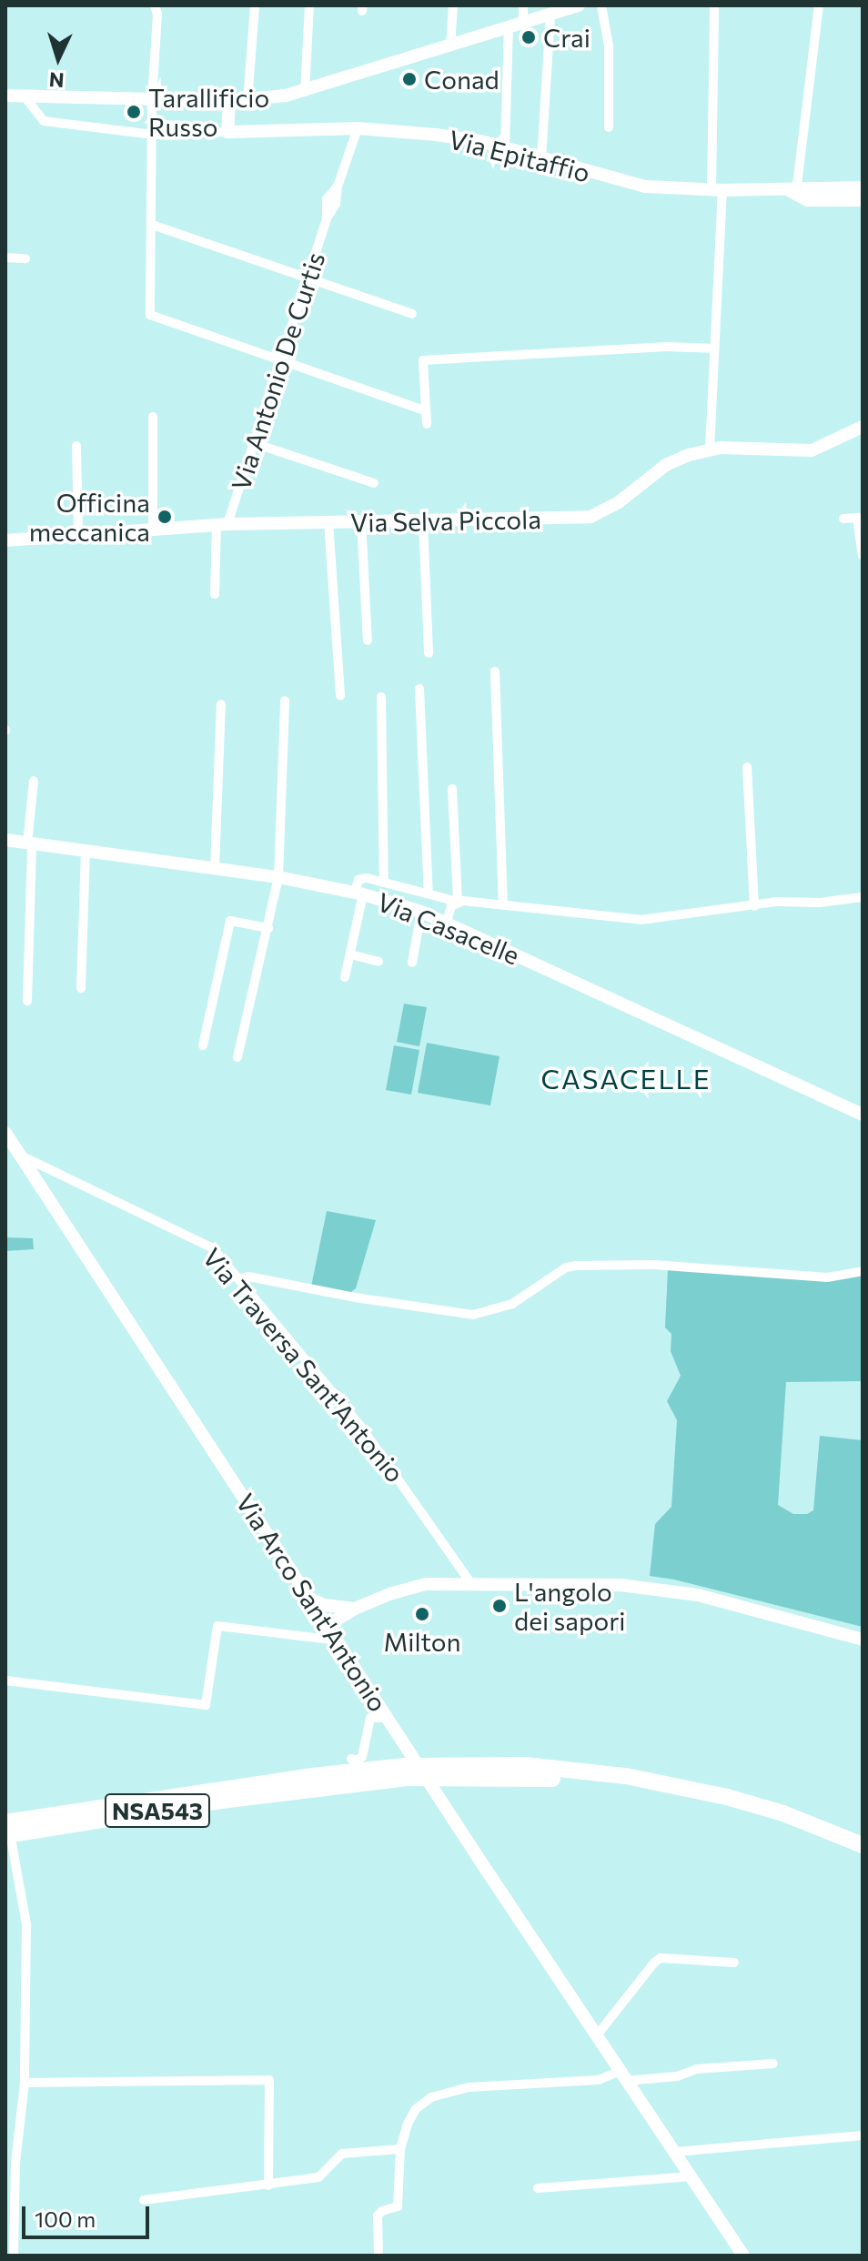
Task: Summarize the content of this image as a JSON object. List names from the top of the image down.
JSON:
{
  "streets": {
    "highway": ["NSA543"],
    "street": [
      "Via Epitaffio",
      "Via Antonio De Curtis",
      "Via Selva Piccola",
      "Via Casacelle",
      "Via Traversa Sant'Antonio",
      "Via Arco Sant'Antonio"
    ]
  },
  "crossings": [
    ["Via Epitaffio", "Via Antonio De Curtis"],
    ["Via Antonio De Curtis", "Via Selva Piccola"],
    ["Via Traversa Sant'Antonio", "Via Arco Sant'Antonio"]
  ],
  "districts": ["CASACELLE"],
  "places": [
    "Crai",
    "Conad",
    "Tarallificio Russo",
    "Officina meccanica",
    "L'angolo dei sapori",
    "Milton"
  ],
  "scale_bar": "100 m",
  "north": "bottom"
}
